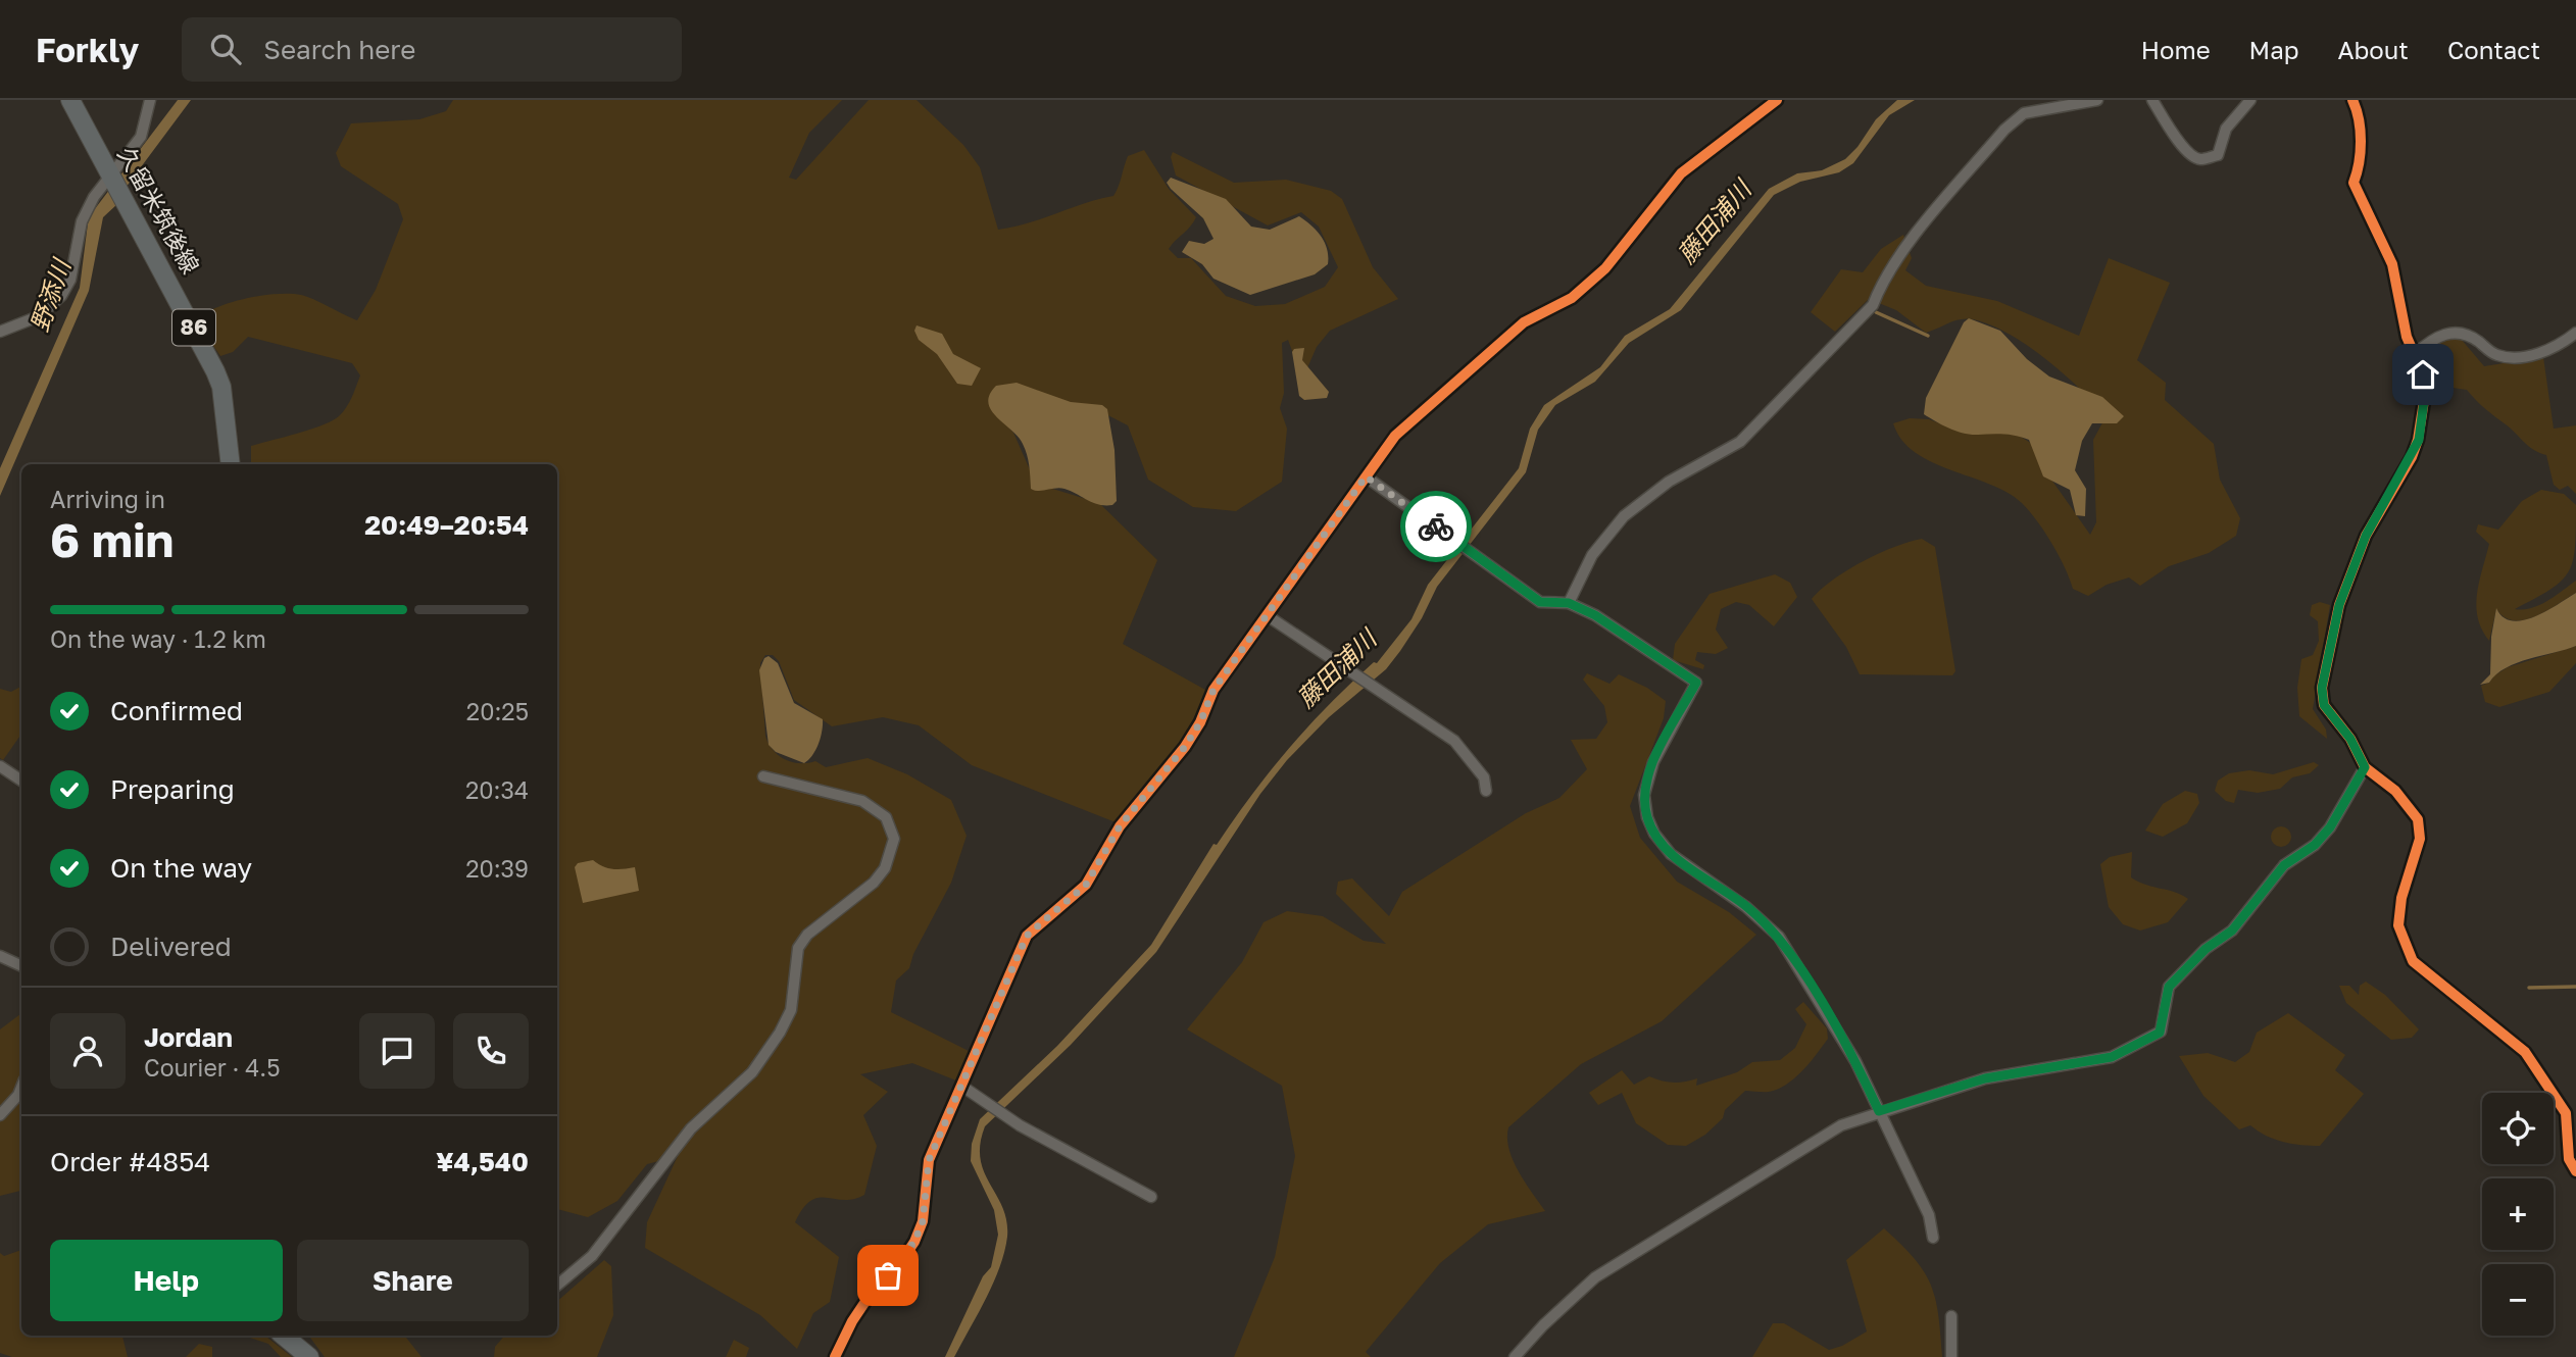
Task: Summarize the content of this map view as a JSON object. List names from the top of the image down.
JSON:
{
  "streets": {
    "main road": ["久留米筑後線", "86"]
  },
  "water": ["藤田浦川", "野添川"],
  "page": {
    "header": "Forkly",
    "search": "Search here",
    "nav": [
      "Home",
      "Map",
      "About",
      "Contact"
    ],
    "heading": ["6 min", "Arriving in", "20:49–20:54"],
    "panel": [
      "Jordan",
      "Courier · 4.5",
      "Order #4854",
      "¥4,540"
    ],
    "bar": "On the way · 1.2 km",
    "list": [
      ["Confirmed", "20:25"],
      ["Preparing", "20:34"],
      ["On the way", "20:39"],
      "Delivered"
    ],
    "map_buttons": ["+", "−"],
    "buttons": ["Help", "Share"]
  }
}
